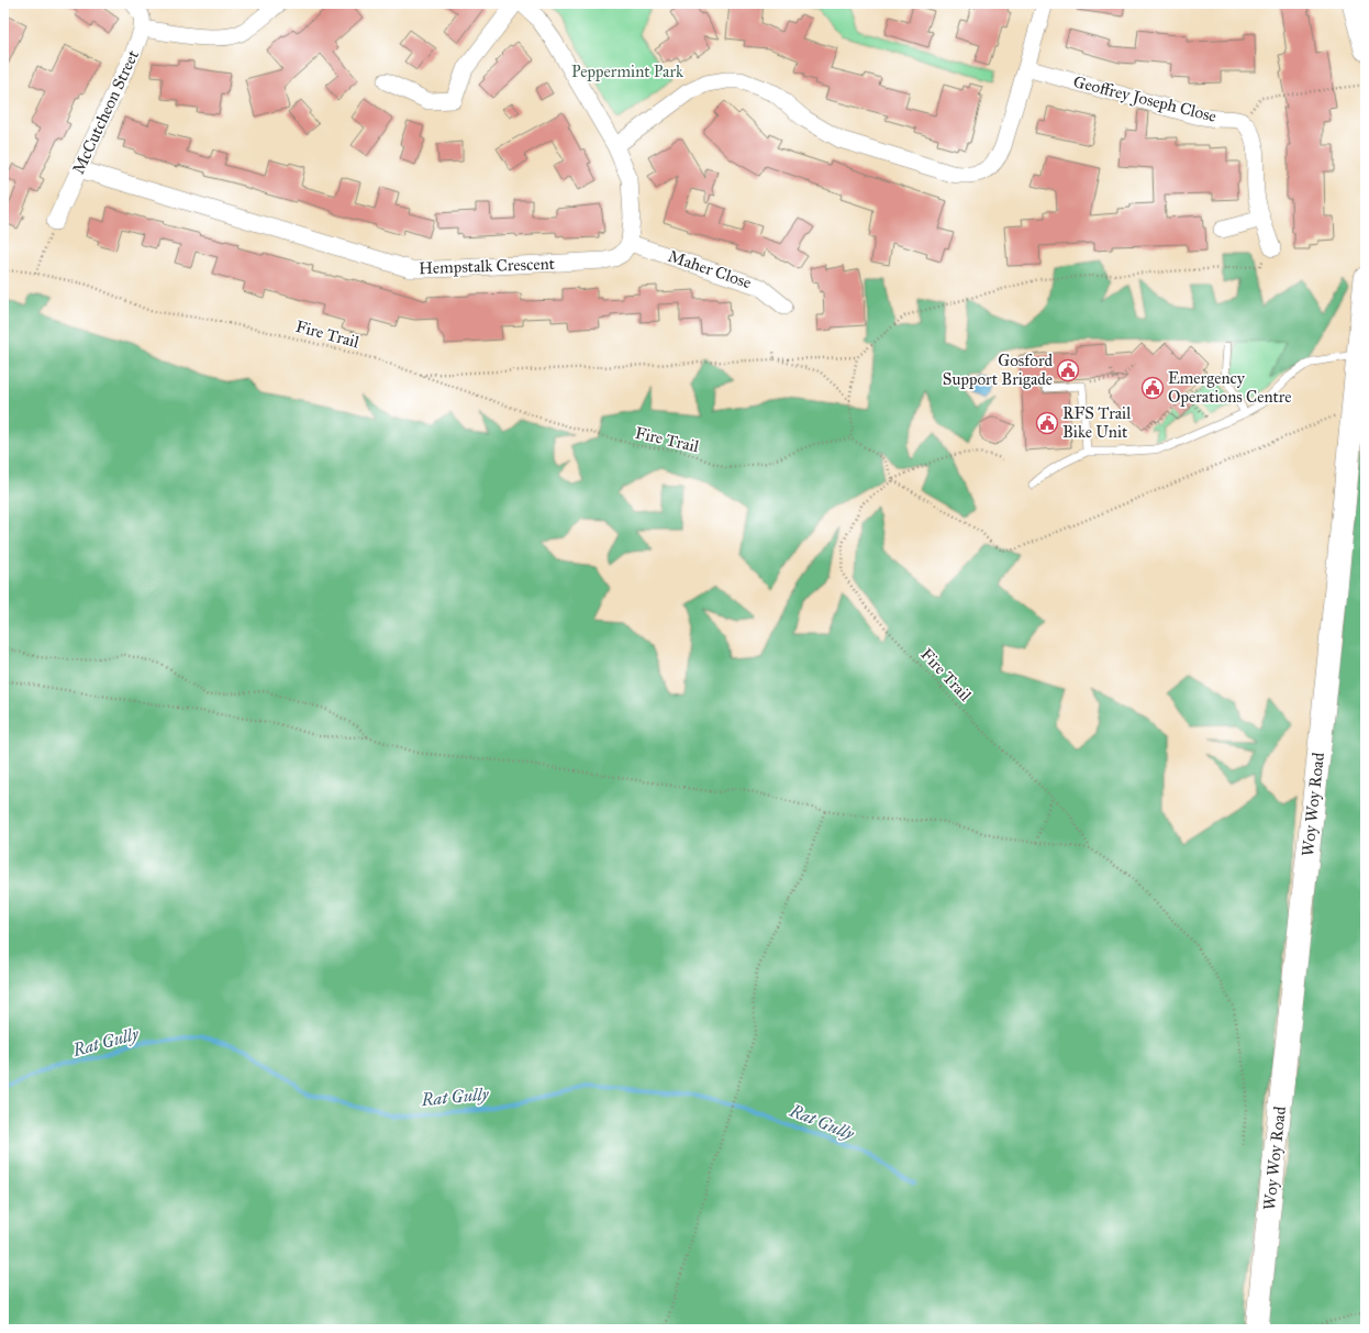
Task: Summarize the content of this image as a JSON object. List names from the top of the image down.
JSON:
{
  "streets": {
    "main road": ["Woy Woy Road"],
    "street": [
      "Geoffrey Joseph Close",
      "McCutcheon Street",
      "Hempstalk Crescent",
      "Maher Close"
    ],
    "path": ["Fire Trail"]
  },
  "crossings": [
    ["McCutcheon Street", "Hempstalk Crescent"],
    ["Hempstalk Crescent", "Maher Close"]
  ],
  "water": ["Rat Gully"],
  "parks": ["Peppermint Park"],
  "places": {
    "public building": ["Gosford Support Brigade", "Emergency Operations Centre", "RFS Trail Bike Unit"]
  }
}
